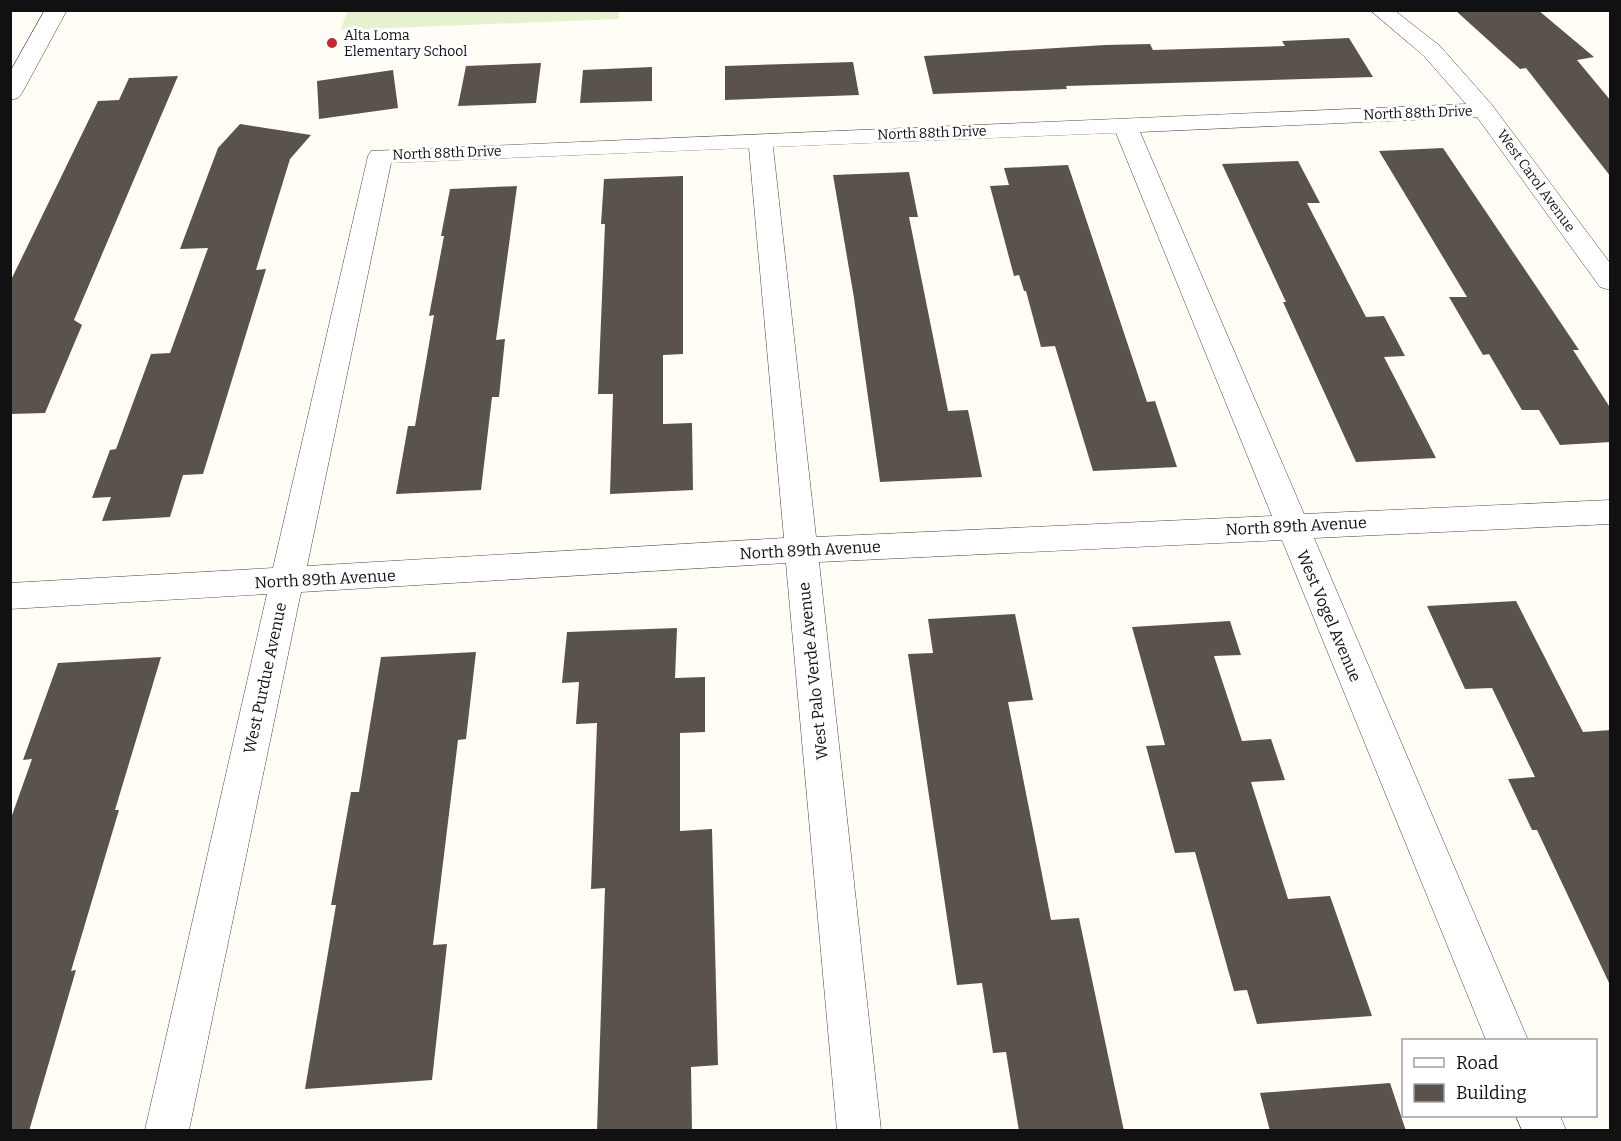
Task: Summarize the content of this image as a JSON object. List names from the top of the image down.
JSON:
{
  "streets": {
    "street": [
      "North 88th Drive",
      "West Carol Avenue",
      "North 89th Avenue",
      "West Vogel Avenue",
      "West Palo Verde Avenue",
      "West Purdue Avenue"
    ]
  },
  "crossings": [
    ["North 88th Drive", "West Carol Avenue"],
    ["North 88th Drive", "West Vogel Avenue"],
    ["North 88th Drive", "West Palo Verde Avenue"],
    ["North 88th Drive", "West Purdue Avenue"],
    ["North 89th Avenue", "West Vogel Avenue"],
    ["North 89th Avenue", "West Palo Verde Avenue"],
    ["North 89th Avenue", "West Purdue Avenue"]
  ],
  "places": ["Alta Loma Elementary School"],
  "legend": ["Road", "Building"]
}
